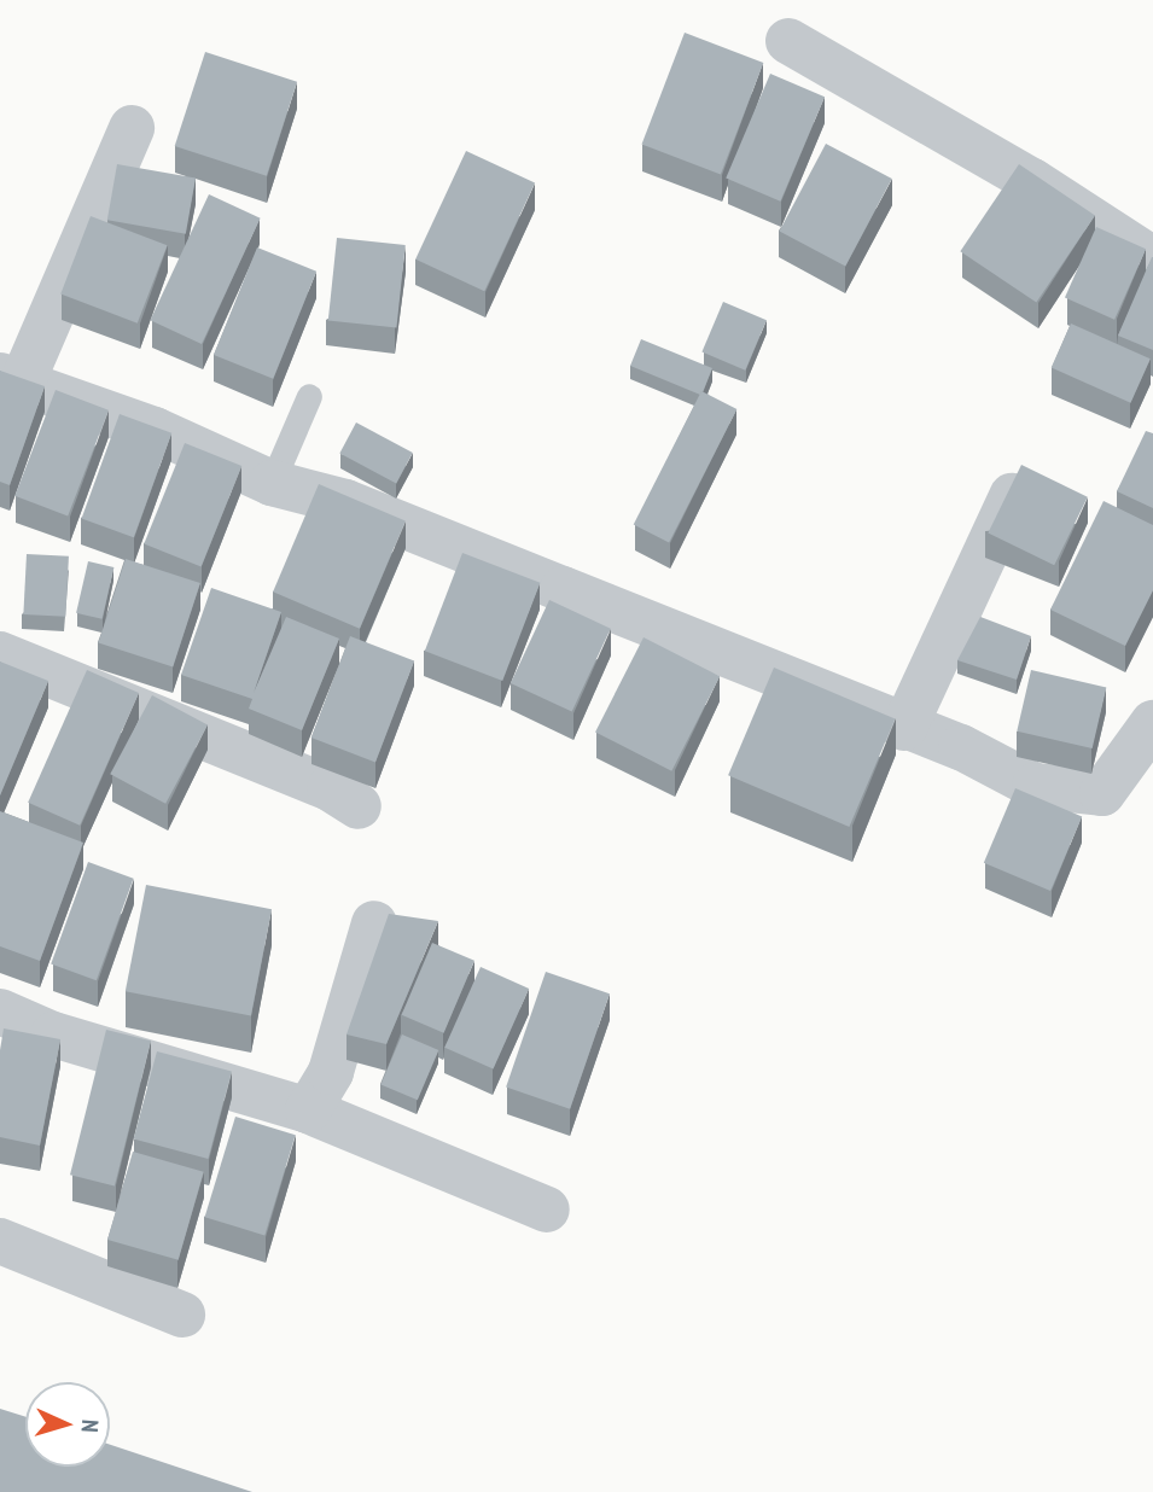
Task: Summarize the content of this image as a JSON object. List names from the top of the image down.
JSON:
{
  "north": "right"
}
